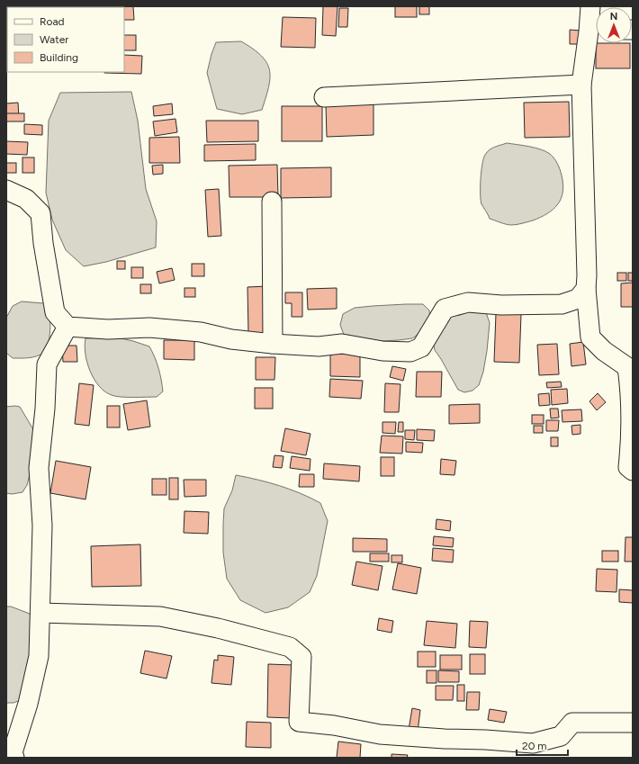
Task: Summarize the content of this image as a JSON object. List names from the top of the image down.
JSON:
{
  "legend": ["Road", "Water", "Building"],
  "scale_bar": "20 m",
  "north": "top"
}
